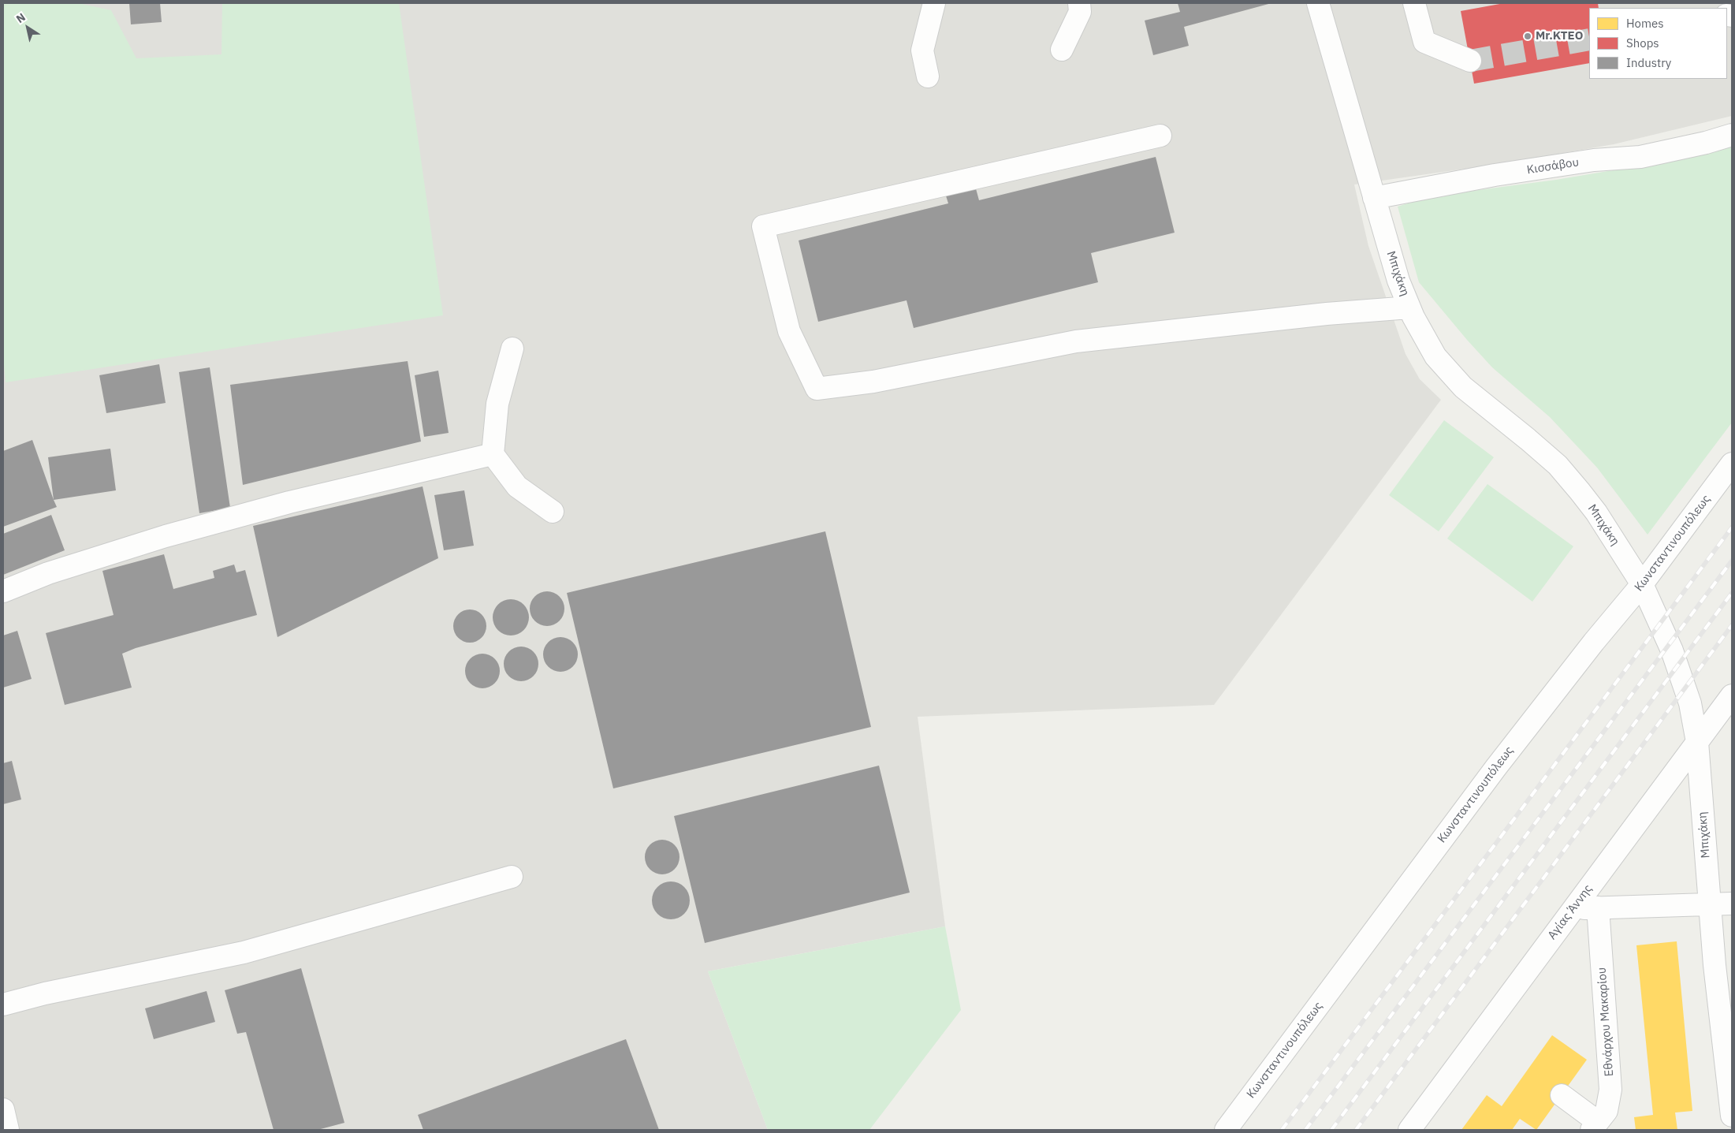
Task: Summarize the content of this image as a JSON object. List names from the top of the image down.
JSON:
{
  "streets": {
    "street": [
      "Κισσάβου",
      "Μπιχάκη",
      "Κωνσταντινουπόλεως",
      "Αγίας Άννης",
      "Εθνάρχου Μακαρίου"
    ]
  },
  "crossings": [
    ["Κισσάβου", "Μπιχάκη"],
    ["Μπιχάκη", "Κωνσταντινουπόλεως"],
    ["Μπιχάκη", "Αγίας Άννης"]
  ],
  "places": ["Mr.KTEO"],
  "legend": ["Homes", "Shops", "Industry"],
  "north": "top left"
}
